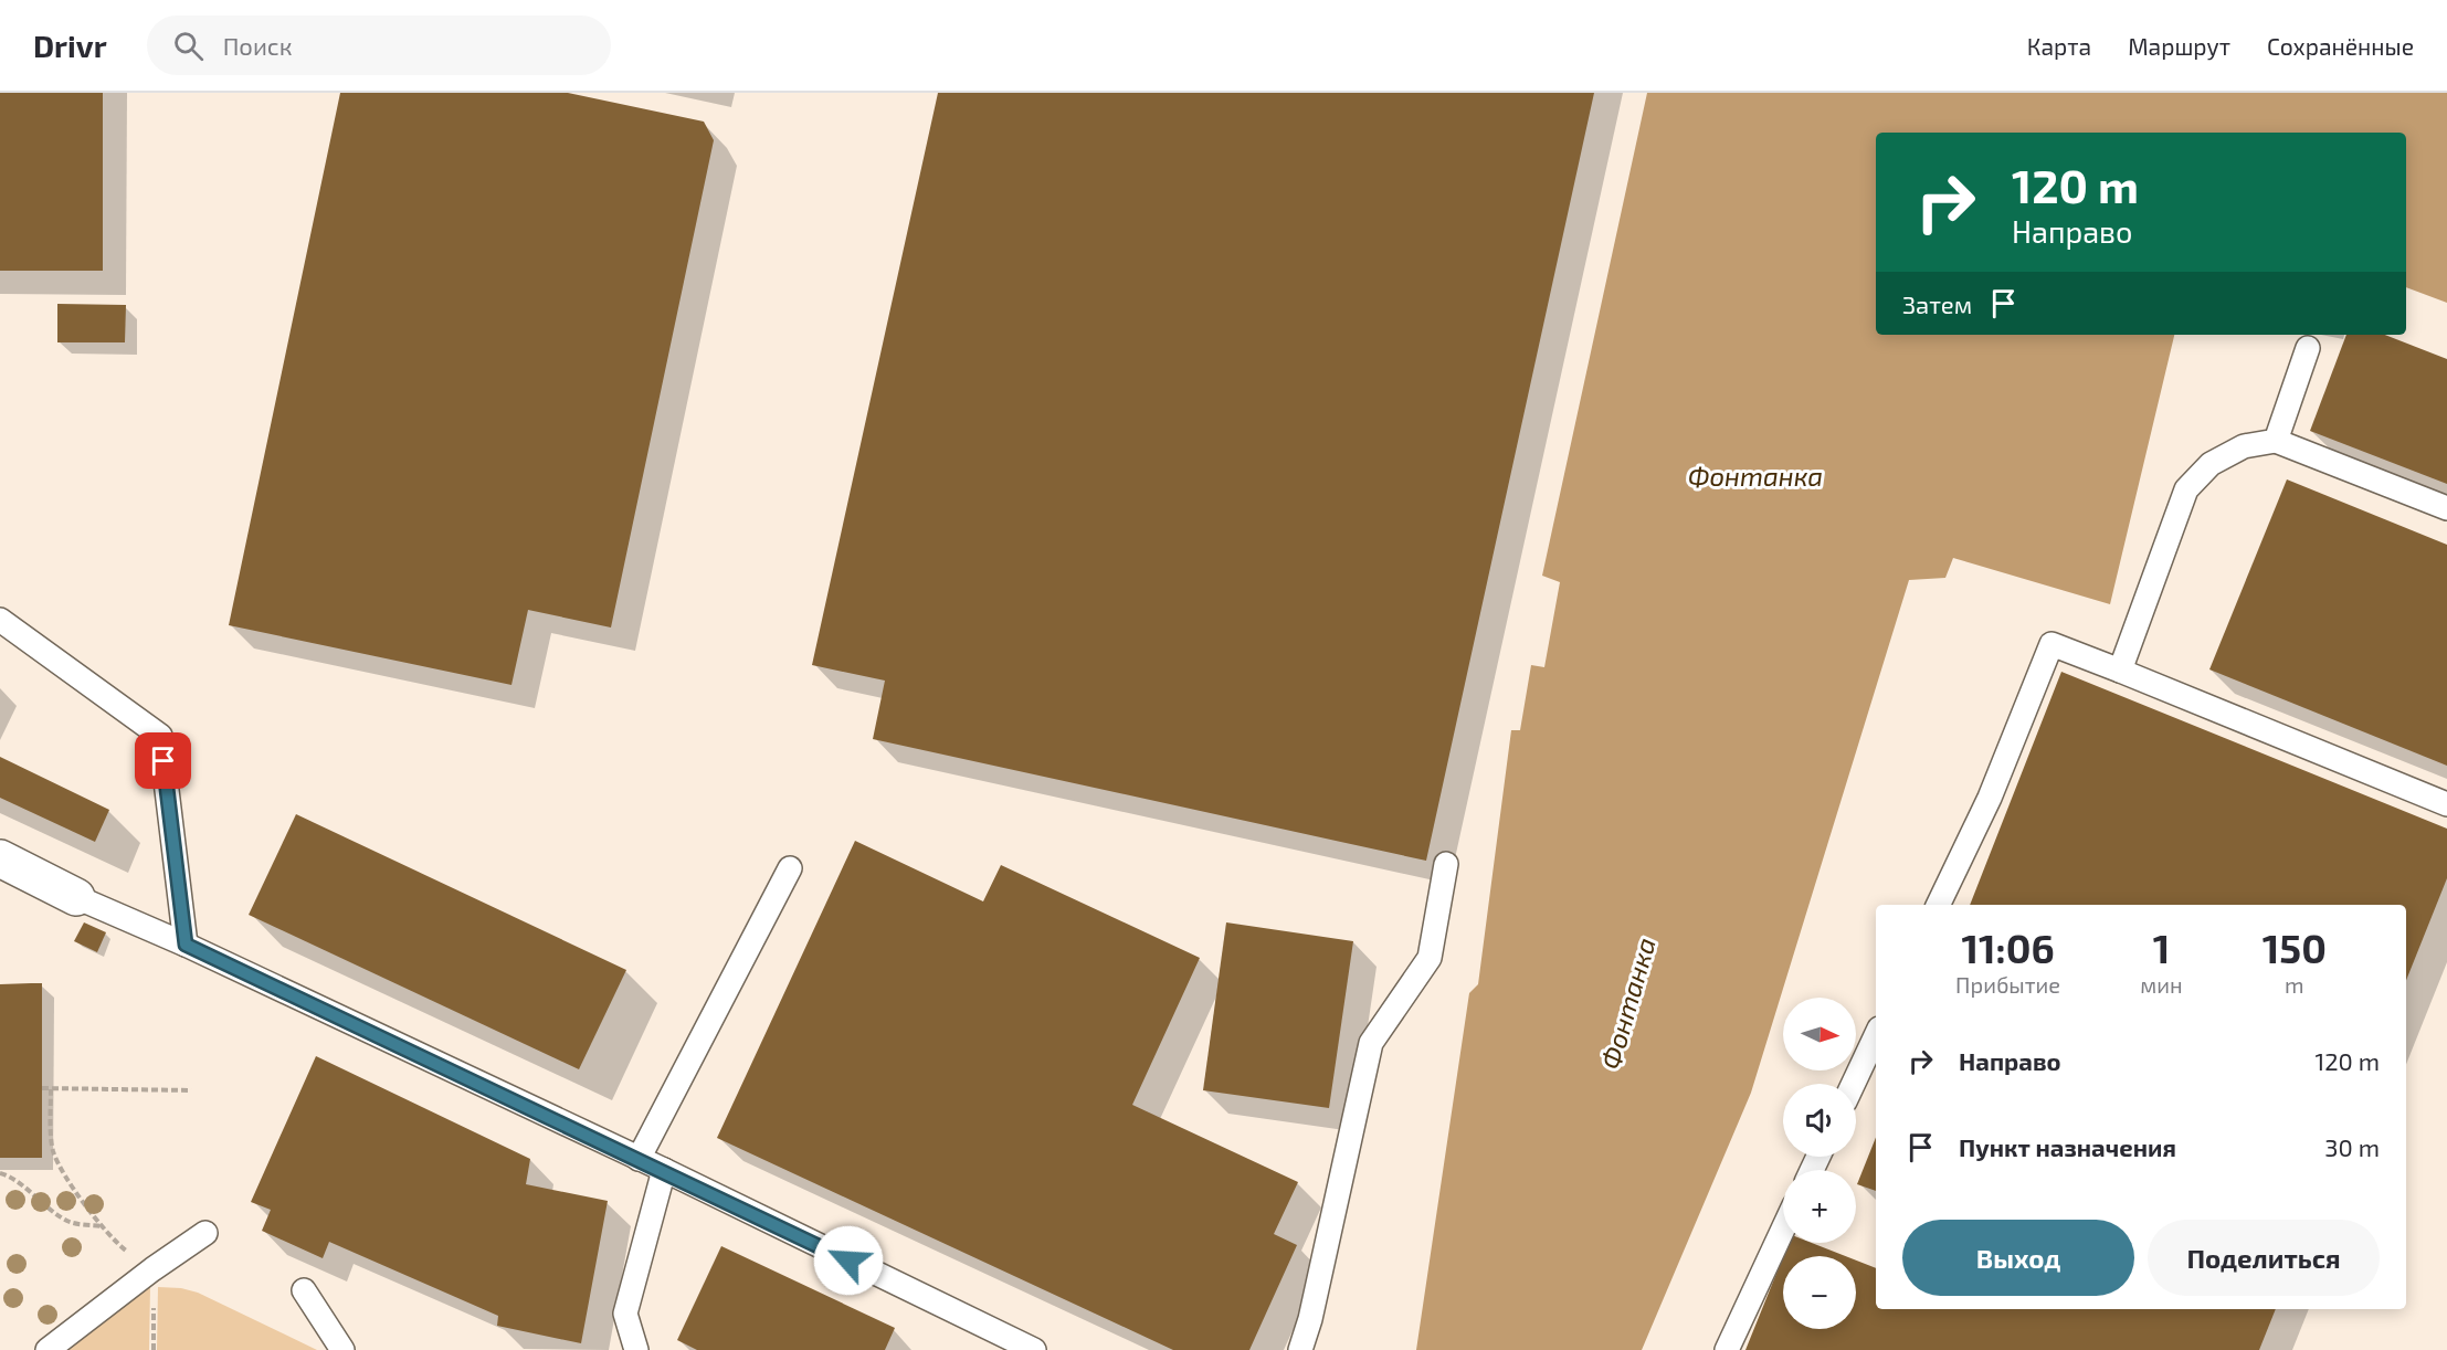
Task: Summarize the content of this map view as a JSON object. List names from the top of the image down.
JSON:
{
  "water": ["Фонтанка"],
  "north": "right",
  "page": {
    "header": "Drivr",
    "search": "Поиск",
    "nav": ["Карта", "Маршрут", "Сохранённые"],
    "turn": ["120 m", "Направо"],
    "then": "Затем",
    "eta": [
      "11:06",
      "Прибытие",
      "1",
      "мин",
      "150",
      "m"
    ],
    "map_buttons": ["+", "−"],
    "list": [
      {
        "name": "Направо",
        "value": "120 m"
      },
      {
        "name": "Пункт назначения",
        "value": "30 m"
      }
    ],
    "buttons": ["Выход", "Поделиться"]
  }
}
